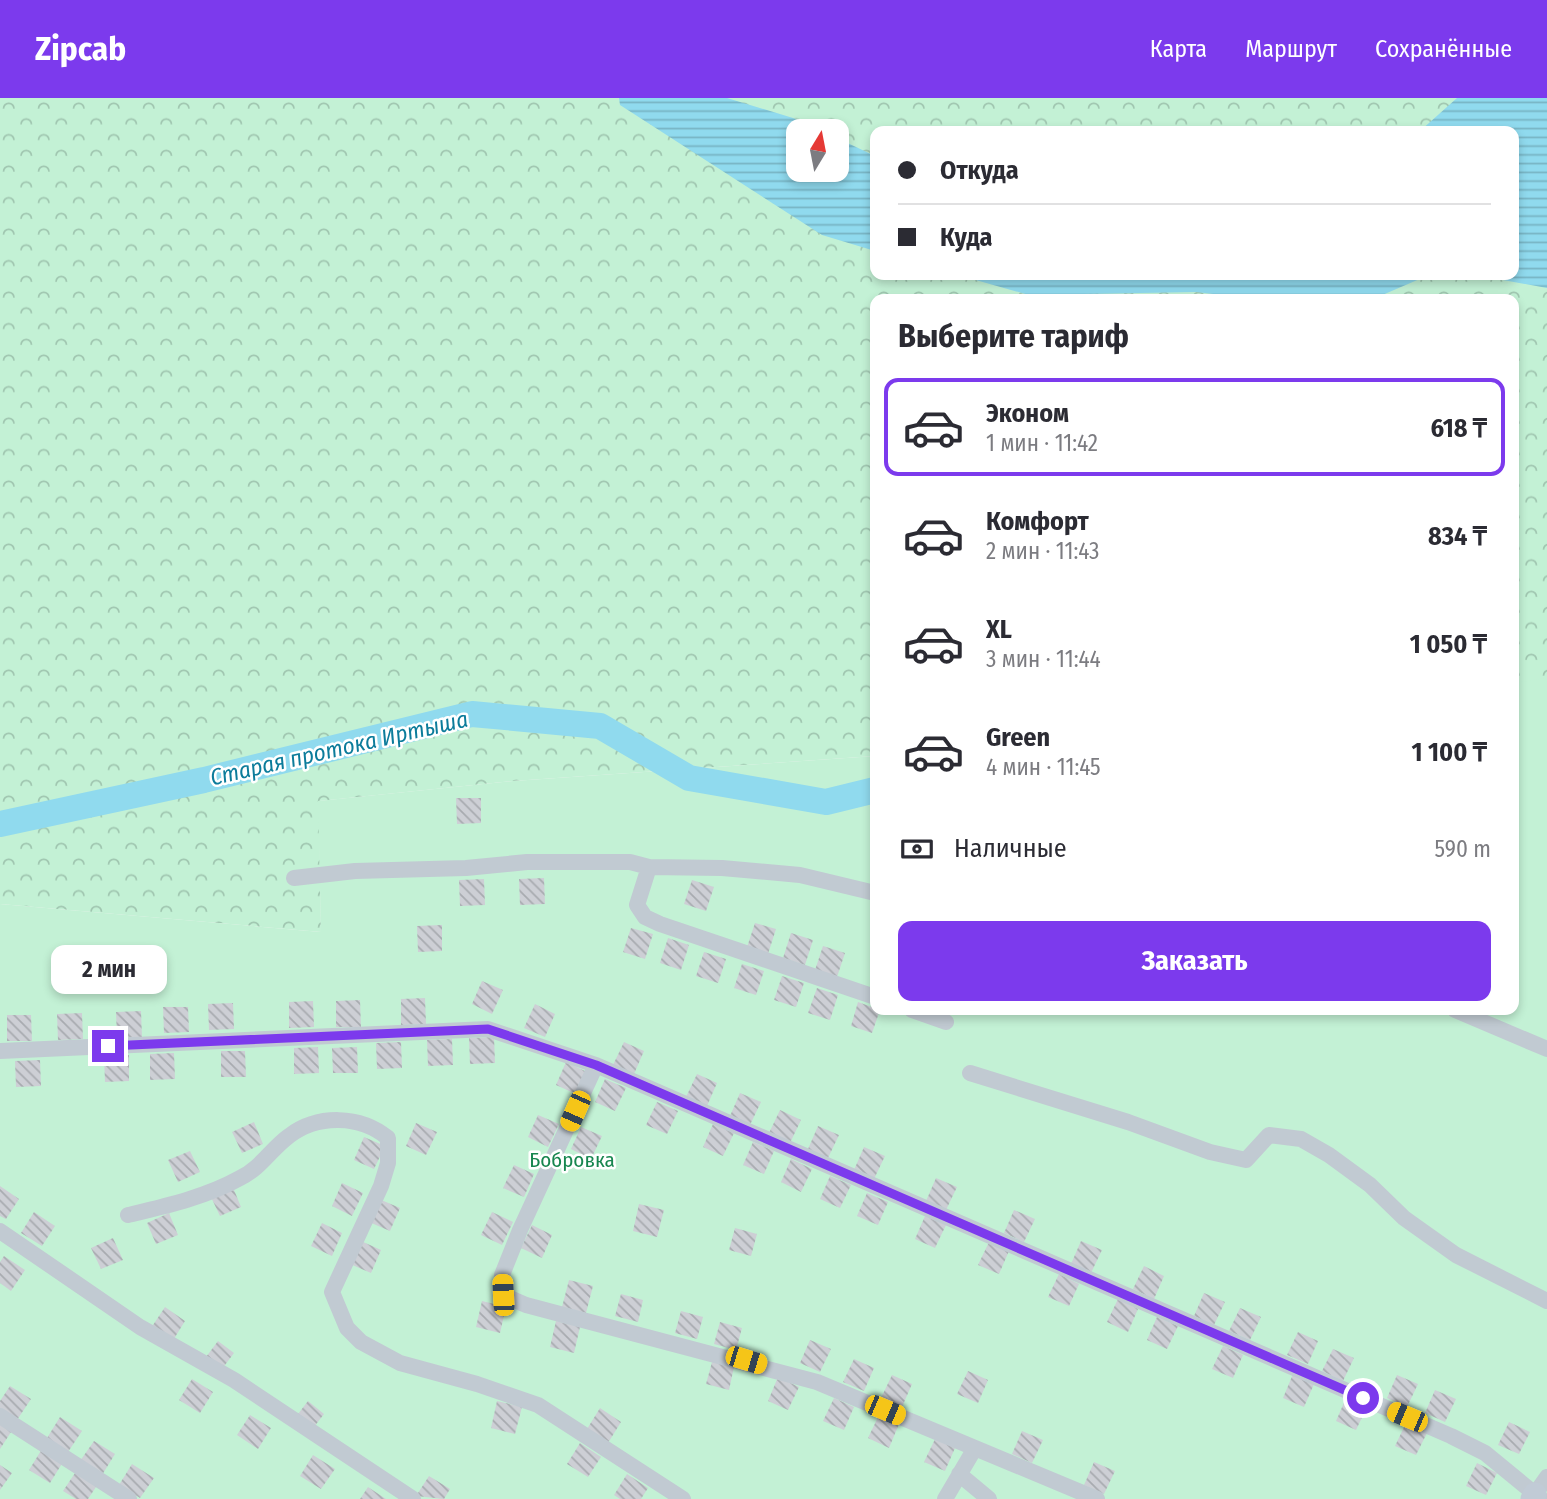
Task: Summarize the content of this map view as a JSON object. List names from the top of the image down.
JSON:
{
  "water": ["Старая протока Иртыша"],
  "parks": ["Бобровка"],
  "north": "top",
  "page": {
    "header": "Zipcab",
    "nav": ["Карта", "Маршрут", "Сохранённые"],
    "banner": ["Откуда", "Куда"],
    "heading": "Выберите тариф",
    "list": [
      {
        "name": "Эконом",
        "note": "1 мин · 11:42",
        "value": "618 ₸"
      },
      {
        "name": "Комфорт",
        "note": "2 мин · 11:43",
        "value": "834 ₸"
      },
      {
        "name": "XL",
        "note": "3 мин · 11:44",
        "value": "1 050 ₸"
      },
      {
        "name": "Green",
        "note": "4 мин · 11:45",
        "value": "1 100 ₸"
      }
    ],
    "pay": ["Наличные", "590 m"],
    "buttons": "Заказать",
    "bubble": "2 мин"
  }
}
